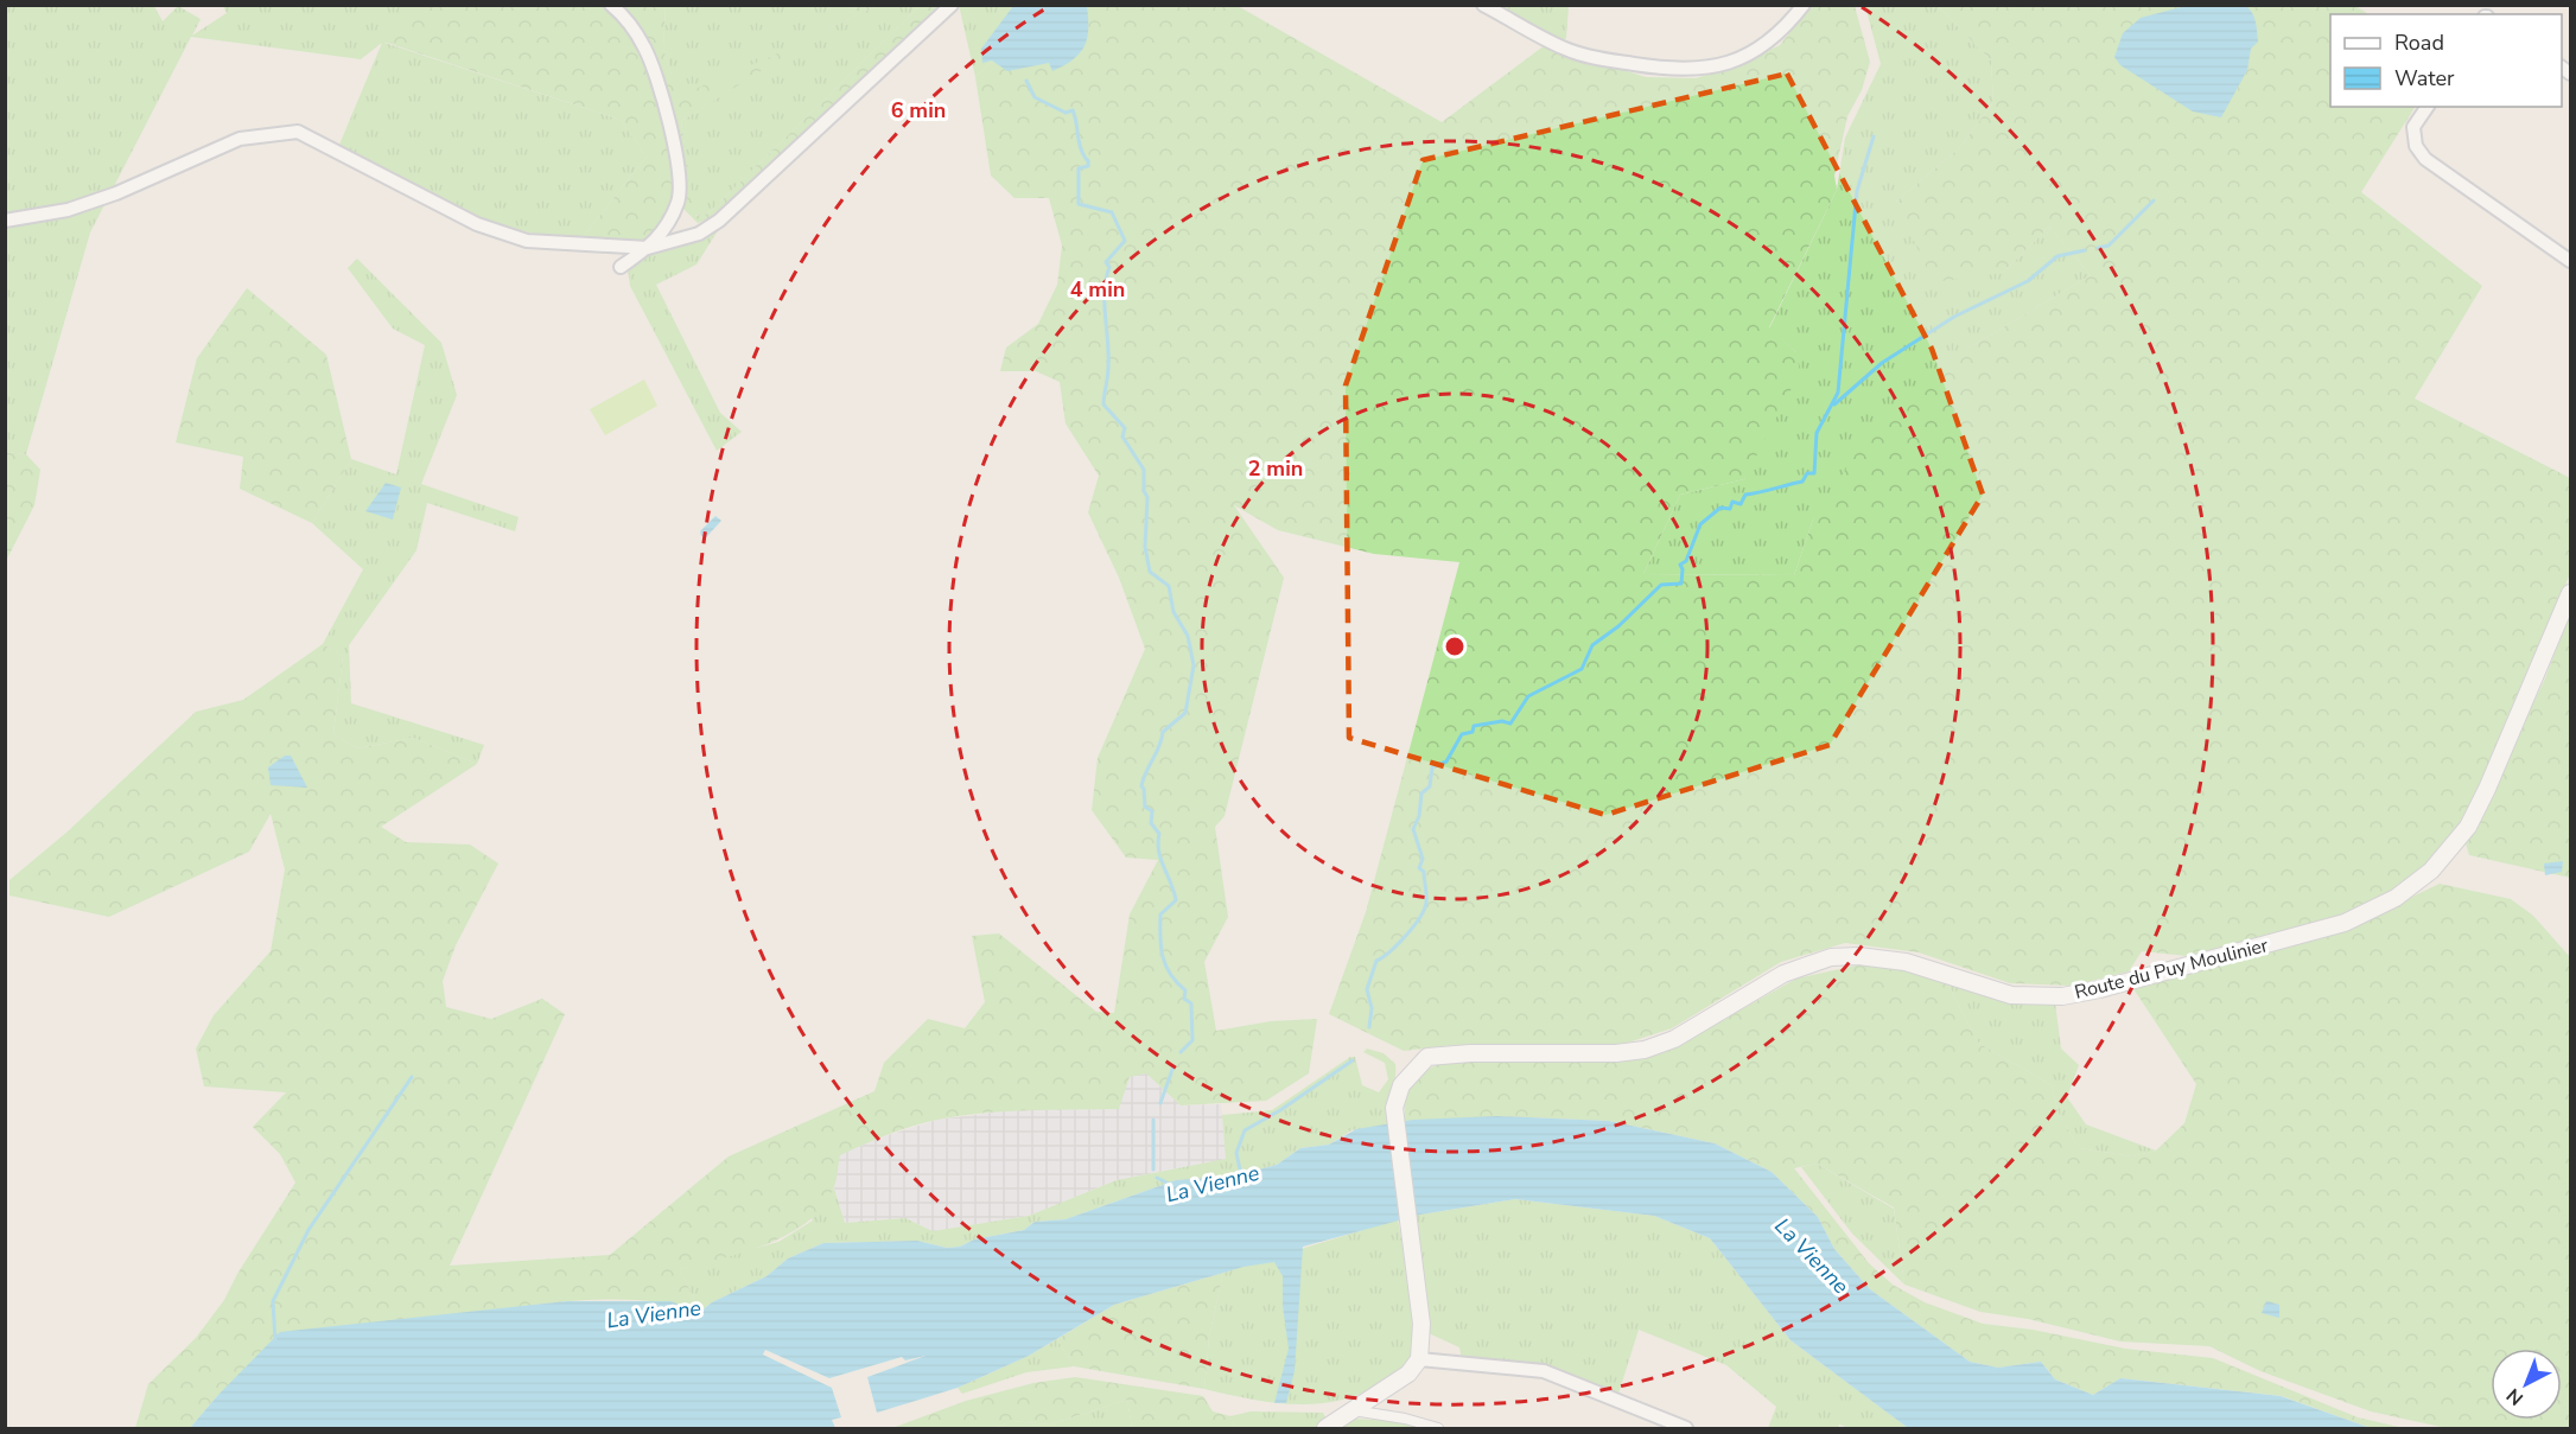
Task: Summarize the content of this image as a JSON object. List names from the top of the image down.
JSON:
{
  "streets": {
    "main road": ["Route du Puy Moulinier"]
  },
  "water": ["La Vienne"],
  "legend": ["Road", "Water"],
  "north": "bottom left",
  "rings": ["6 min", "4 min", "2 min"]
}
